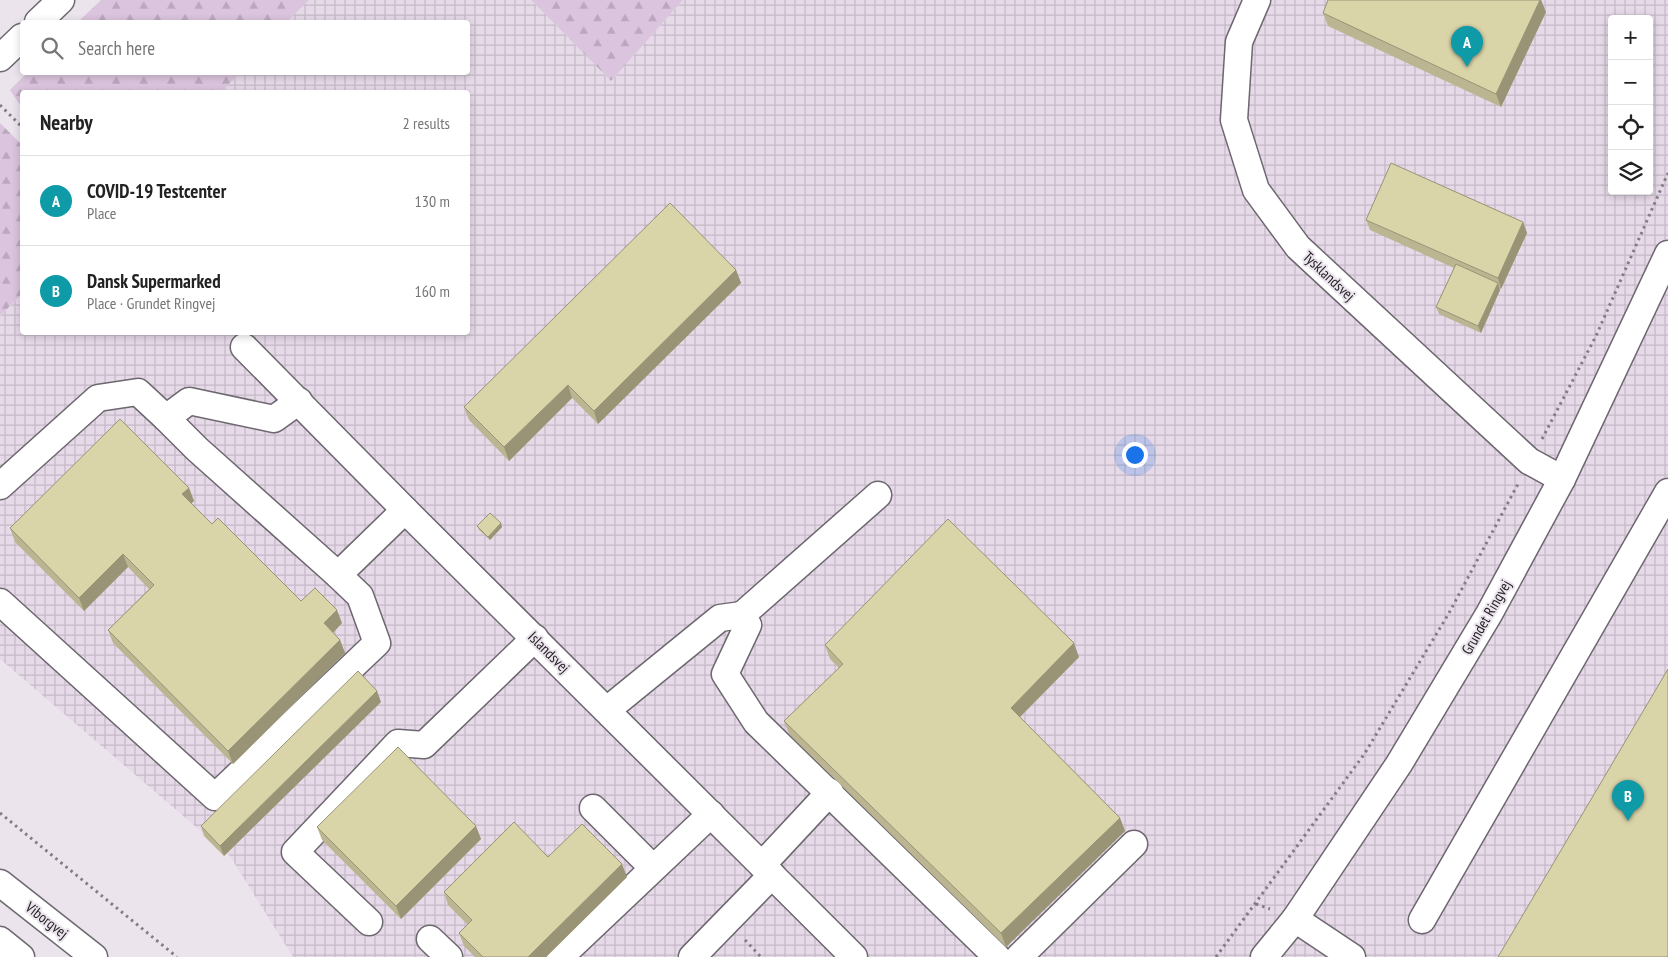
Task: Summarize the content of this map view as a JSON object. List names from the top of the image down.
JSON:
{
  "streets": {
    "street": [
      "Tysklandsvej",
      "Grundet Ringvej",
      "Islandsvej",
      "Viborgvej"
    ]
  },
  "crossings": [
    ["Tysklandsvej", "Grundet Ringvej"]
  ],
  "page": {
    "map_buttons": ["+", "−"],
    "search": "Search here",
    "pins": ["A", "B"],
    "heading": ["Nearby", "2 results"],
    "list": [
      {
        "mark": "A",
        "name": "COVID-19 Testcenter",
        "note": "Place",
        "value": "130 m"
      },
      {
        "mark": "B",
        "name": "Dansk Supermarked",
        "note": "Place · Grundet Ringvej",
        "value": "160 m"
      }
    ]
  }
}
